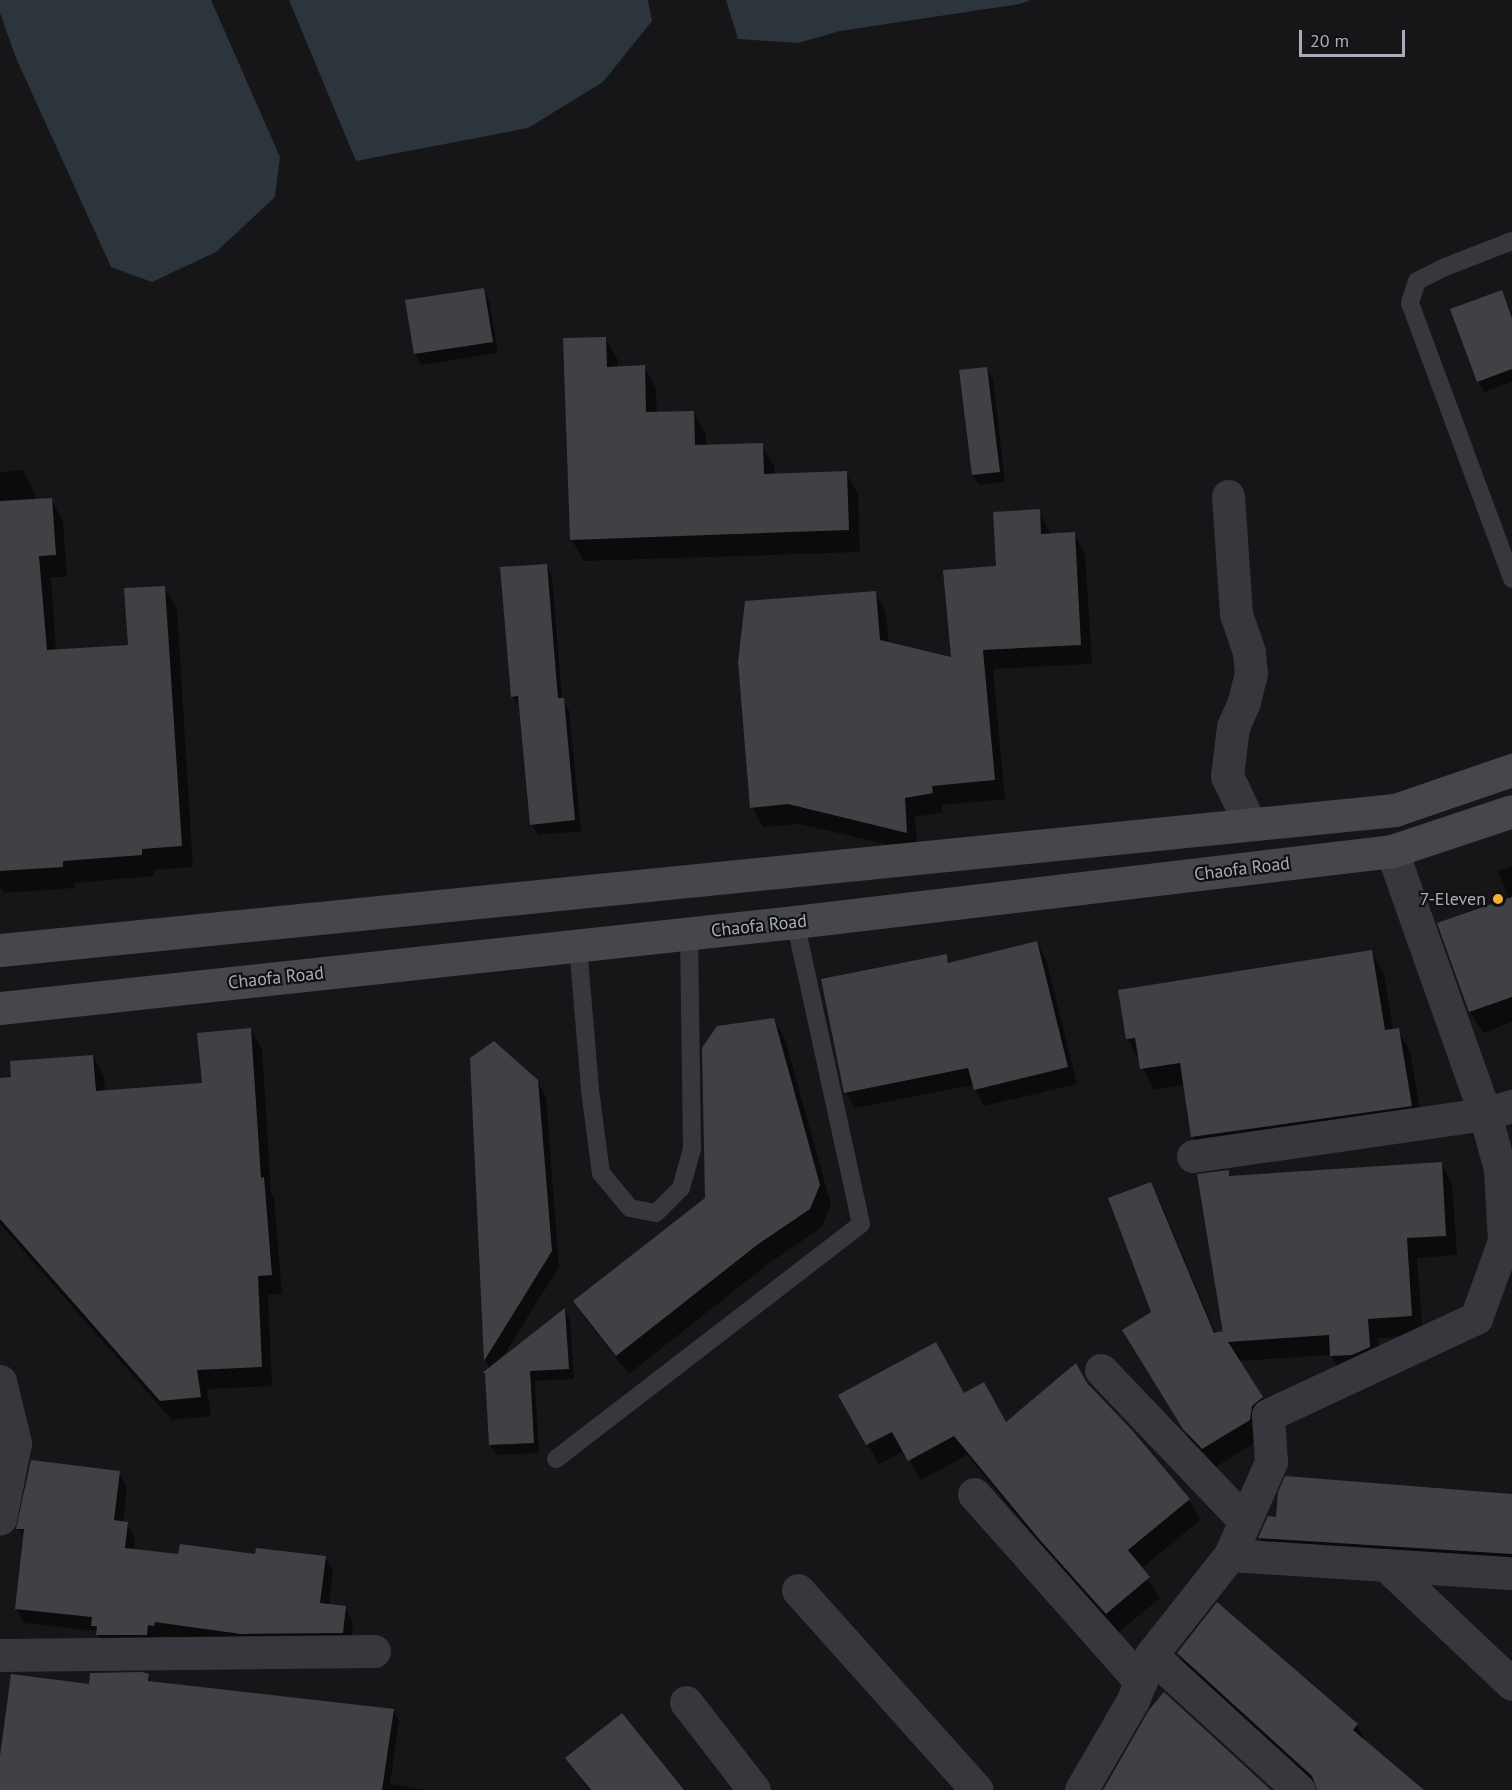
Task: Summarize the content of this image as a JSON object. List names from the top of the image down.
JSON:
{
  "streets": {
    "main road": ["Chaofa Road"]
  },
  "places": ["7-Eleven"],
  "scale_bar": "20 m"
}
